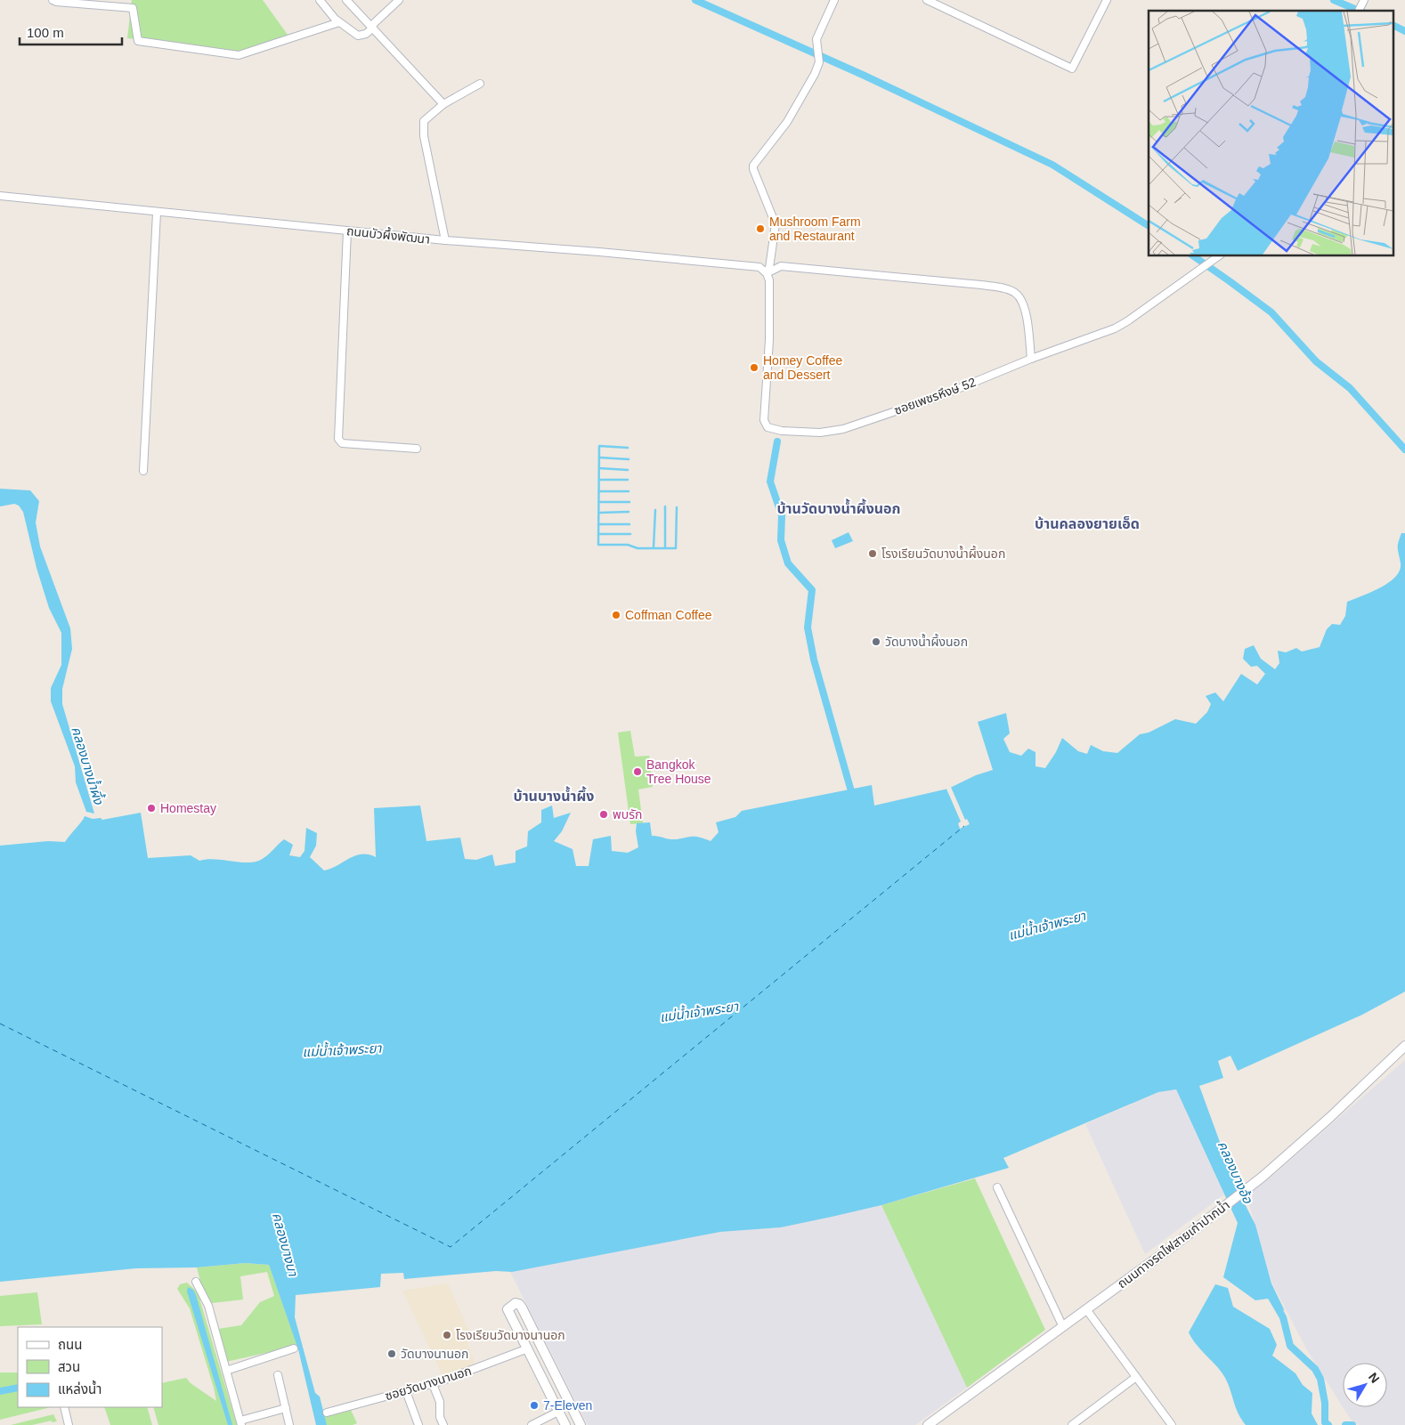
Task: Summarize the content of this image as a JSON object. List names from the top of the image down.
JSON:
{
  "streets": {
    "main road": ["ถนนทางรถไฟสายเก่าปากน้ำ"],
    "street": ["ถนนบัวผึ้งพัฒนา", "ซอยเพชรหึงษ์ 52", "ซอยวัดบางนานอก"]
  },
  "crossings": [
    ["ถนนบัวผึ้งพัฒนา", "ซอยเพชรหึงษ์ 52"]
  ],
  "districts": ["บ้านวัดบางน้ำผึ้งนอก", "บ้านคลองยายเอ็ด", "บ้านบางน้ำผึ้ง"],
  "water": [
    "คลองบางน้ำผึ้ง",
    "แม่น้ำเจ้าพระยา",
    "คลองบางอ้อ",
    "คลองบางนา"
  ],
  "places": [
    "Mushroom Farm and Restaurant",
    "Homey Coffee and Dessert",
    "โรงเรียนวัดบางน้ำผึ้งนอก",
    "Coffman Coffee",
    "วัดบางน้ำผึ้งนอก",
    "Bangkok Tree House",
    "Homestay",
    "พบรัก",
    "โรงเรียนวัดบางนานอก",
    "วัดบางนานอก",
    "7-Eleven"
  ],
  "legend": ["ถนน", "สวน", "แหล่งน้ำ"],
  "scale_bar": "100 m",
  "north": "top right"
}
